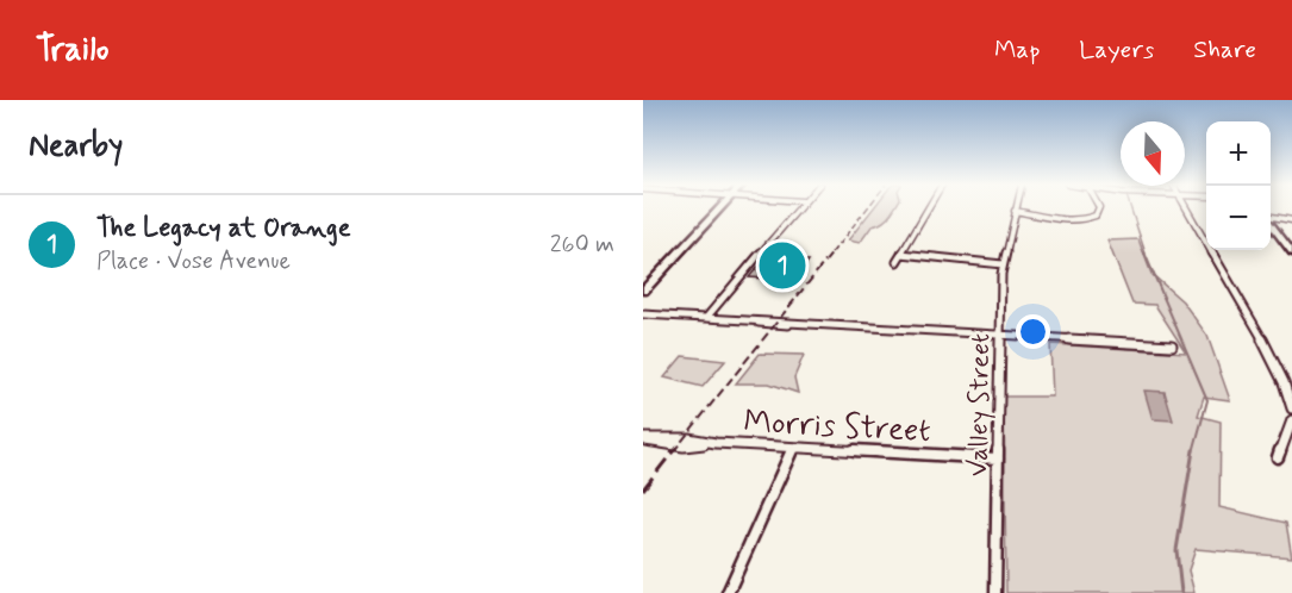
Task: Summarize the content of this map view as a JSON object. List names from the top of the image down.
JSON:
{
  "streets": {
    "street": ["Valley Street", "Morris Street"]
  },
  "crossings": [
    ["Valley Street", "Morris Street"]
  ],
  "north": "bottom",
  "page": {
    "header": "Trailo",
    "nav": ["Map", "Layers", "Share"],
    "heading": "Nearby",
    "map_buttons": ["+", "−"],
    "list": [
      {
        "mark": "1",
        "name": "The Legacy at Orange",
        "note": "Place · Vose Avenue",
        "value": "260 m"
      }
    ],
    "pins": "1"
  }
}
